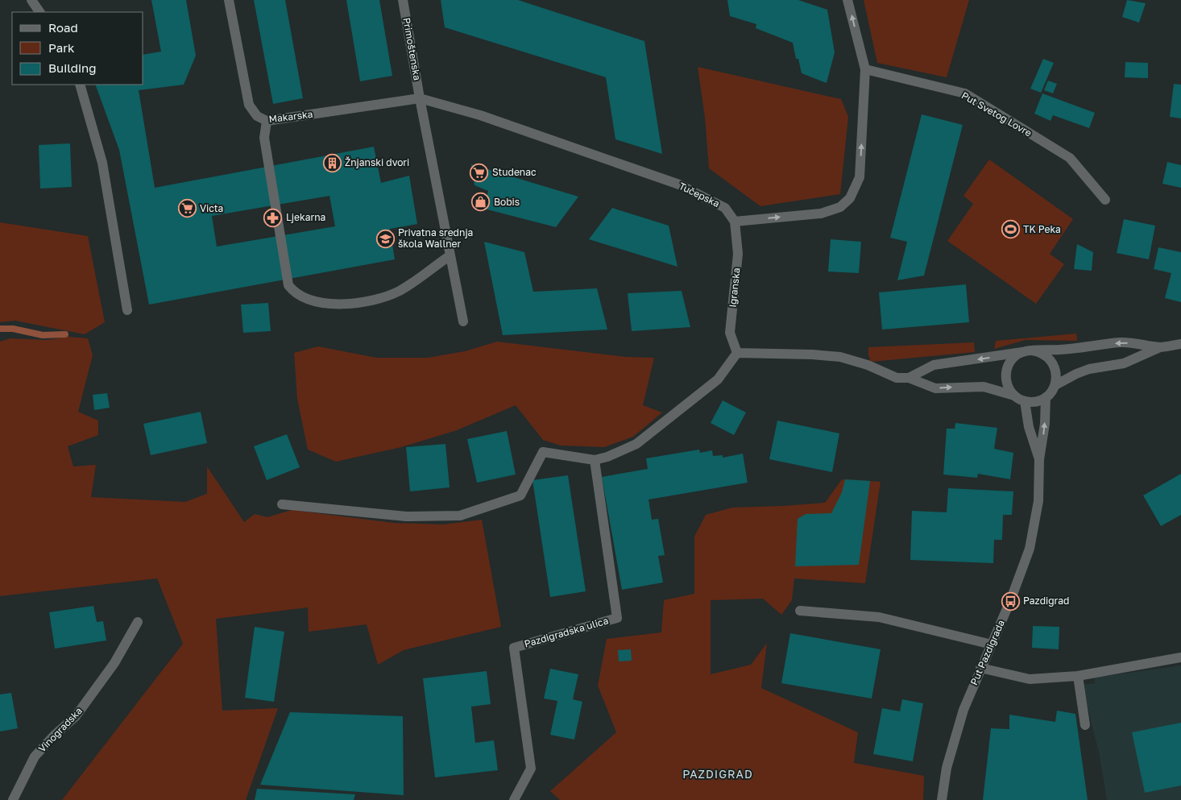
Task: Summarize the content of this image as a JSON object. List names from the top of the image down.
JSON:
{
  "streets": {
    "street": [
      "Primoštenska",
      "Put Svetog Lovre",
      "Makarska",
      "Tučepska",
      "Igranska",
      "Pazdigradska ulica",
      "Put Pazdigrada",
      "Vinogradska"
    ]
  },
  "crossings": [
    ["Primoštenska", "Makarska"],
    ["Primoštenska", "Tučepska"],
    ["Makarska", "Tučepska"],
    ["Tučepska", "Igranska"]
  ],
  "districts": ["PAZDIGRAD"],
  "places": {
    "building": ["Žnjanski dvori"],
    "supermarket": ["Studenac", "Victa"],
    "shop": ["Bobis"],
    "pharmacy": ["Ljekarna"],
    "sports": ["TK Peka"],
    "school or university": ["Privatna srednja škola Wallner"],
    "bus stop": ["Pazdigrad"]
  },
  "legend": ["Road", "Park", "Building"]
}
